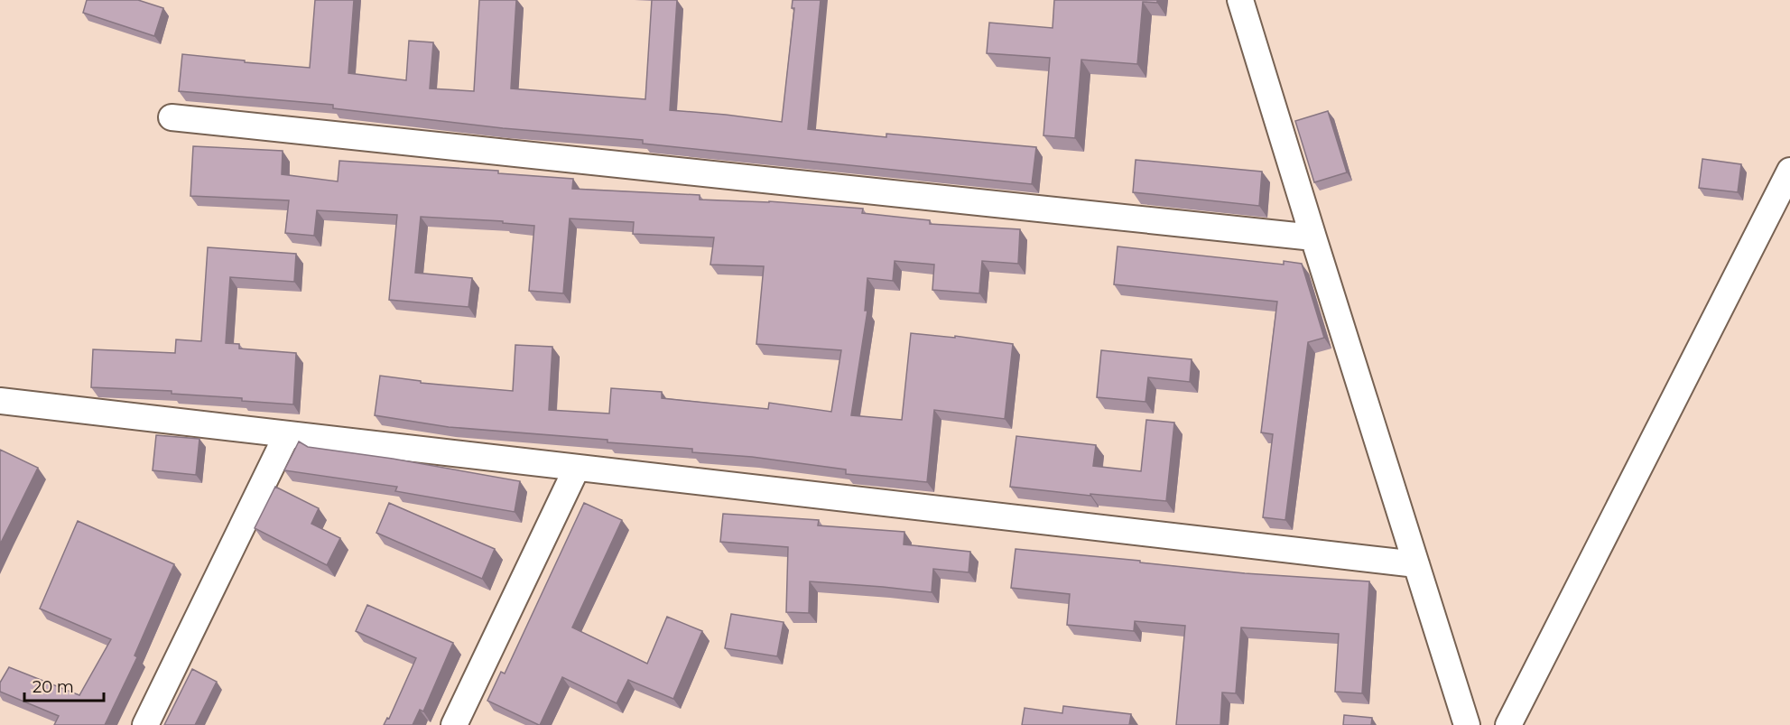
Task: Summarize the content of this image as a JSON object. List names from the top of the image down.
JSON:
{
  "scale_bar": "20 m"
}
